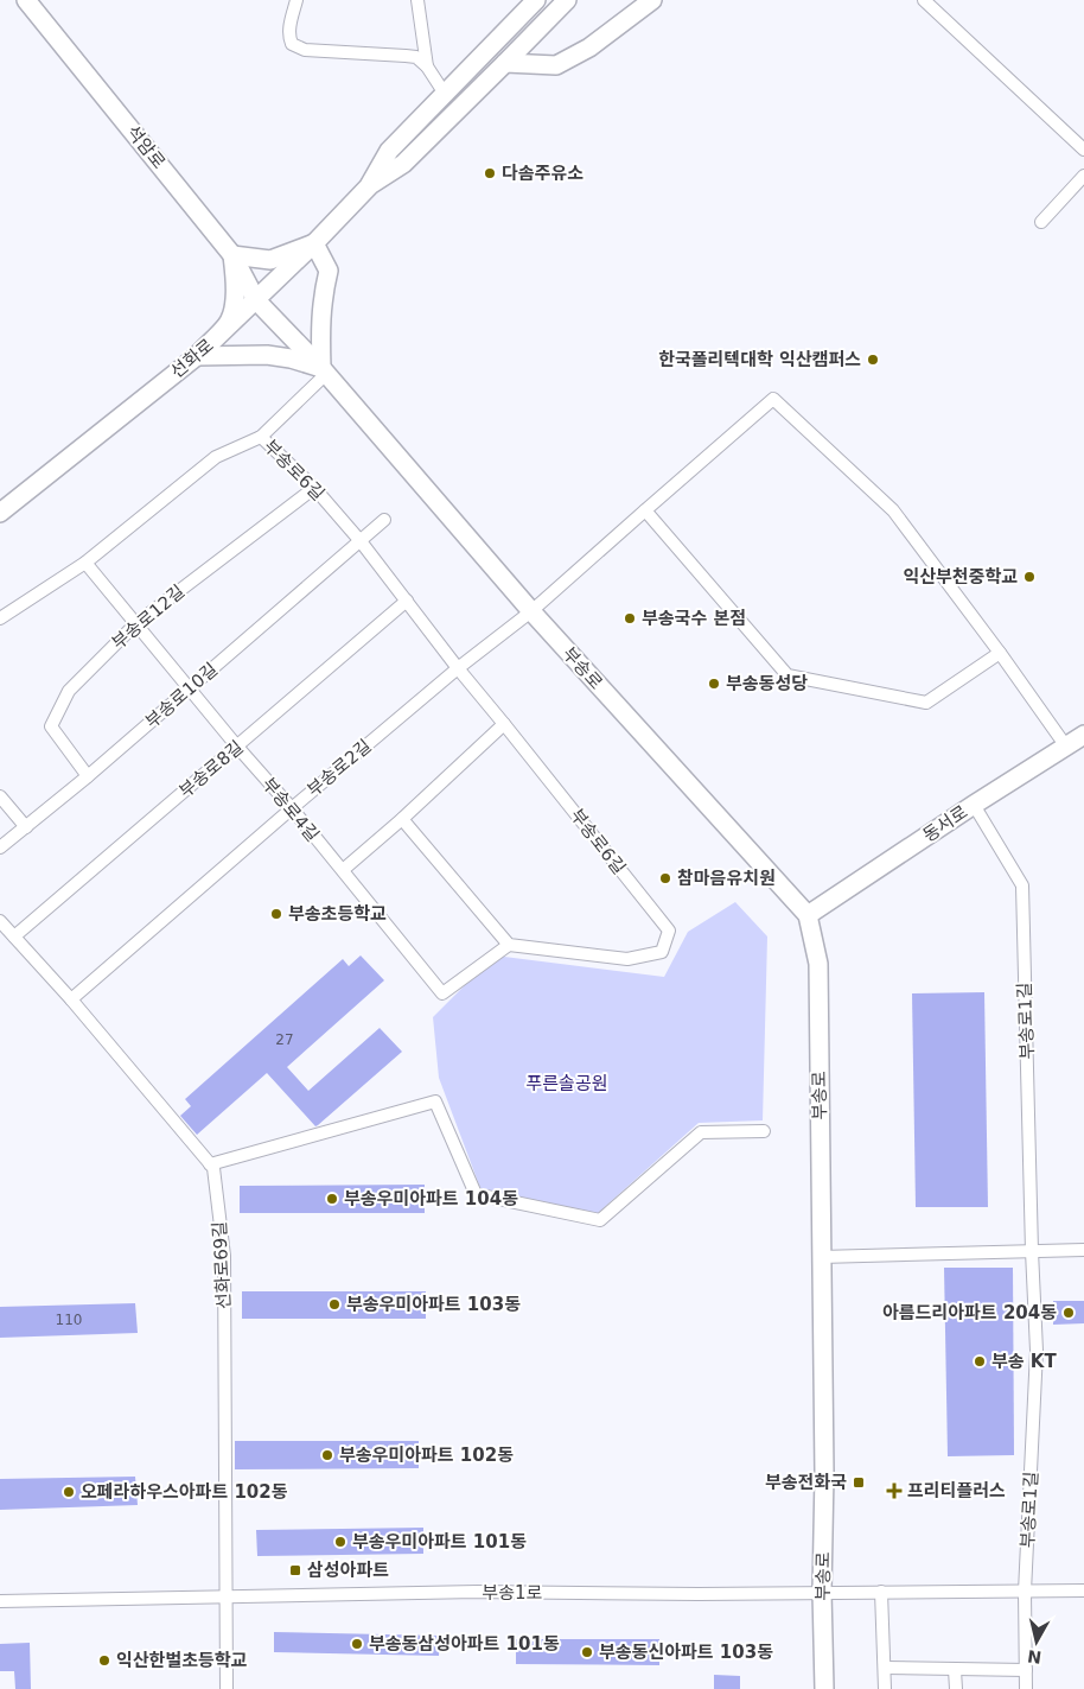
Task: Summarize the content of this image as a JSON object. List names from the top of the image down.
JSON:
{
  "streets": {
    "street": [
      "석암로",
      "선화로",
      "부송로6길",
      "부송로12길",
      "부송로",
      "부송로10길",
      "부송로2길",
      "부송로8길",
      "부송로4길",
      "동서로",
      "부송로1길",
      "선화로69길",
      "부송1로"
    ]
  },
  "crossings": [
    ["석암로", "선화로"],
    ["석암로", "부송로"],
    ["선화로", "부송로"],
    ["부송로6길", "부송로12길"],
    ["부송로6길", "부송로10길"],
    ["부송로6길", "부송로2길"],
    ["부송로6길", "부송로8길"],
    ["부송로6길", "부송로4길"],
    ["부송로12길", "부송로10길"],
    ["부송로12길", "부송로4길"],
    ["부송로", "부송로2길"],
    ["부송로", "동서로"],
    ["부송로", "부송1로"],
    ["부송로10길", "부송로4길"],
    ["부송로2길", "부송로4길"],
    ["부송로2길", "선화로69길"],
    ["부송로8길", "부송로4길"],
    ["부송로8길", "선화로69길"],
    ["동서로", "부송로1길"],
    ["부송로1길", "부송1로"],
    ["선화로69길", "부송1로"]
  ],
  "parks": ["푸른솔공원"],
  "places": {
    "other": [
      "다솜주유소",
      "한국폴리텍대학 익산캠퍼스",
      "익산부천중학교",
      "부송국수 본점",
      "부송동성당",
      "참마음유치원",
      "부송초등학교",
      "부송우미아파트 104동",
      "부송우미아파트 103동",
      "아름드리아파트 204동",
      "부송 KT",
      "부송우미아파트 102동",
      "오페라하우스아파트 102동",
      "부송우미아파트 101동",
      "부송동삼성아파트 101동",
      "부송동신아파트 103동",
      "익산한벌초등학교"
    ],
    "transit": ["부송전화국", "삼성아파트"],
    "health": ["프리티플러스"]
  },
  "house_numbers": ["27", "110"],
  "north": "bottom"
}
